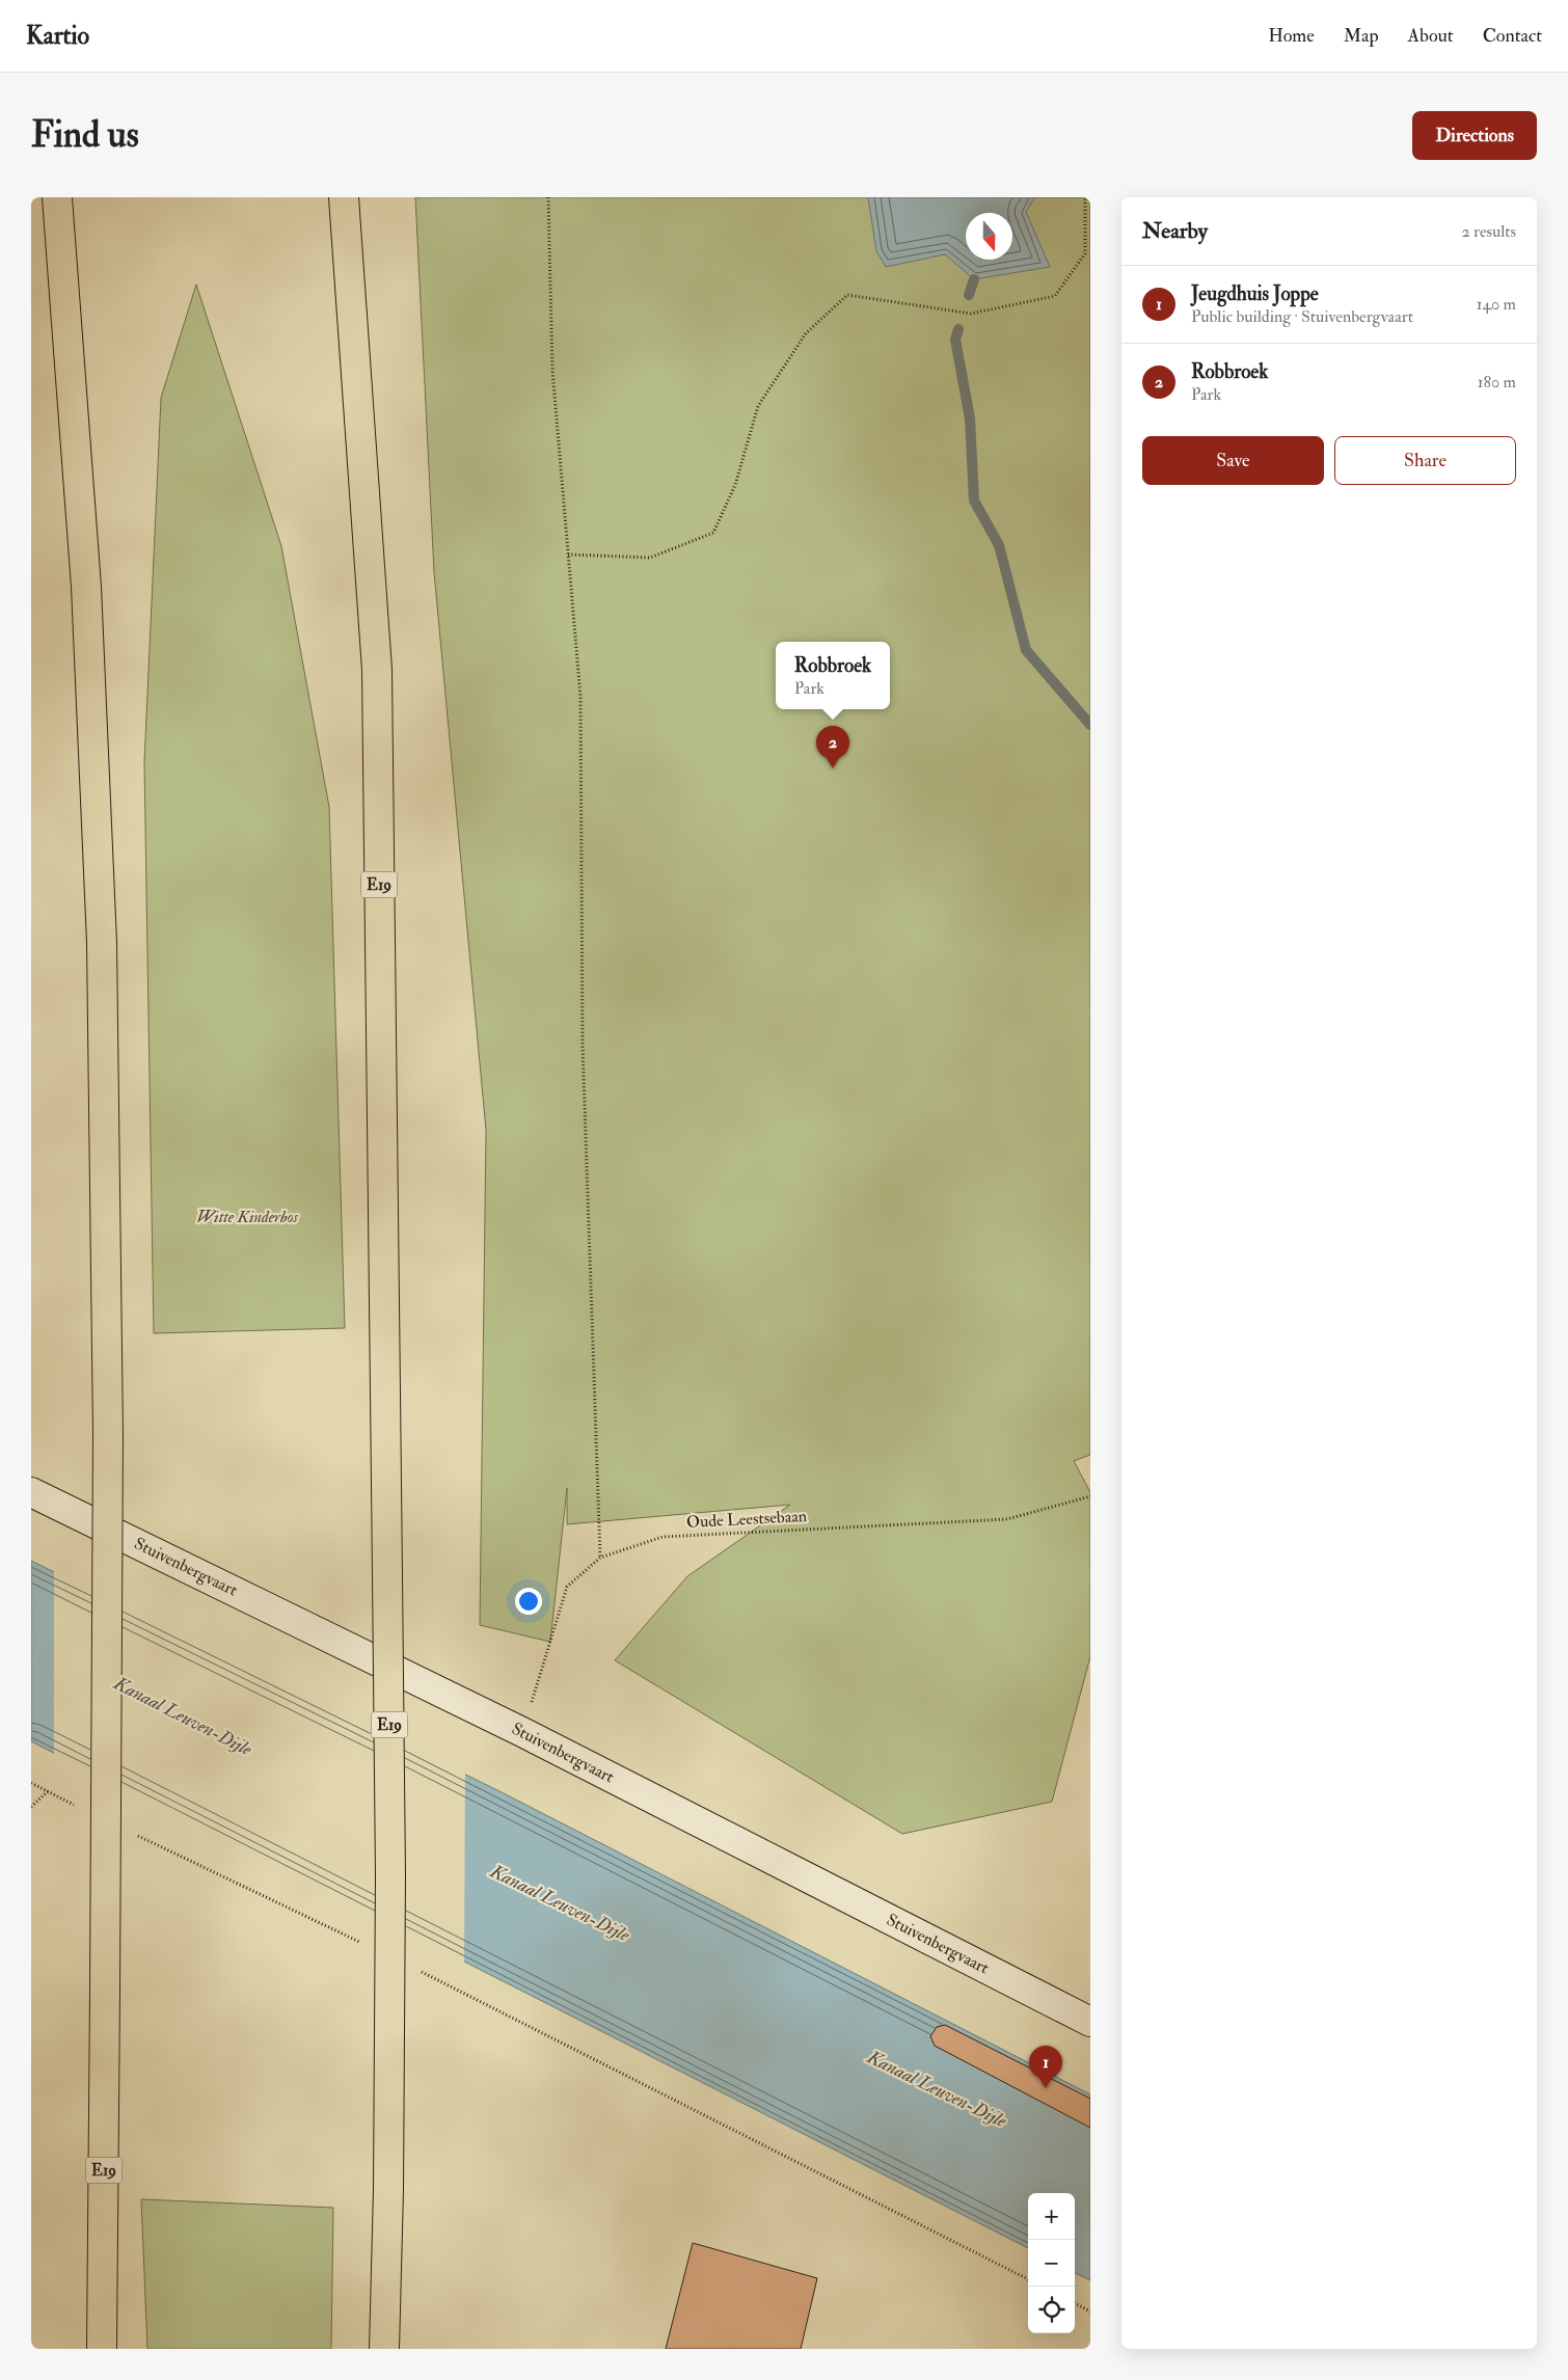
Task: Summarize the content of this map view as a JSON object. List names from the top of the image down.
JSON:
{
  "streets": {
    "highway": ["E19"],
    "main road": ["Stuivenbergvaart"],
    "path": ["Oude Leestsebaan"]
  },
  "crossings": [
    ["Oude Leestsebaan", "Stuivenbergvaart"]
  ],
  "water": ["Kanaal Leuven-Dijle"],
  "parks": ["Witte Kinderbos"],
  "north": "bottom",
  "page": {
    "header": "Kartio",
    "nav": [
      "Home",
      "Map",
      "About",
      "Contact"
    ],
    "buttons": [
      "Directions",
      ["Save", "Share"]
    ],
    "title": "Find us",
    "heading": ["Nearby", "2 results"],
    "list": [
      {
        "mark": "1",
        "name": "Jeugdhuis Joppe",
        "note": "Public building · Stuivenbergvaart",
        "value": "140 m"
      },
      {
        "mark": "2",
        "name": "Robbroek",
        "note": "Park",
        "value": "180 m"
      }
    ],
    "popup": ["Robbroek", "Park"],
    "pins": ["2", "1"],
    "map_buttons": ["+", "−"]
  }
}
